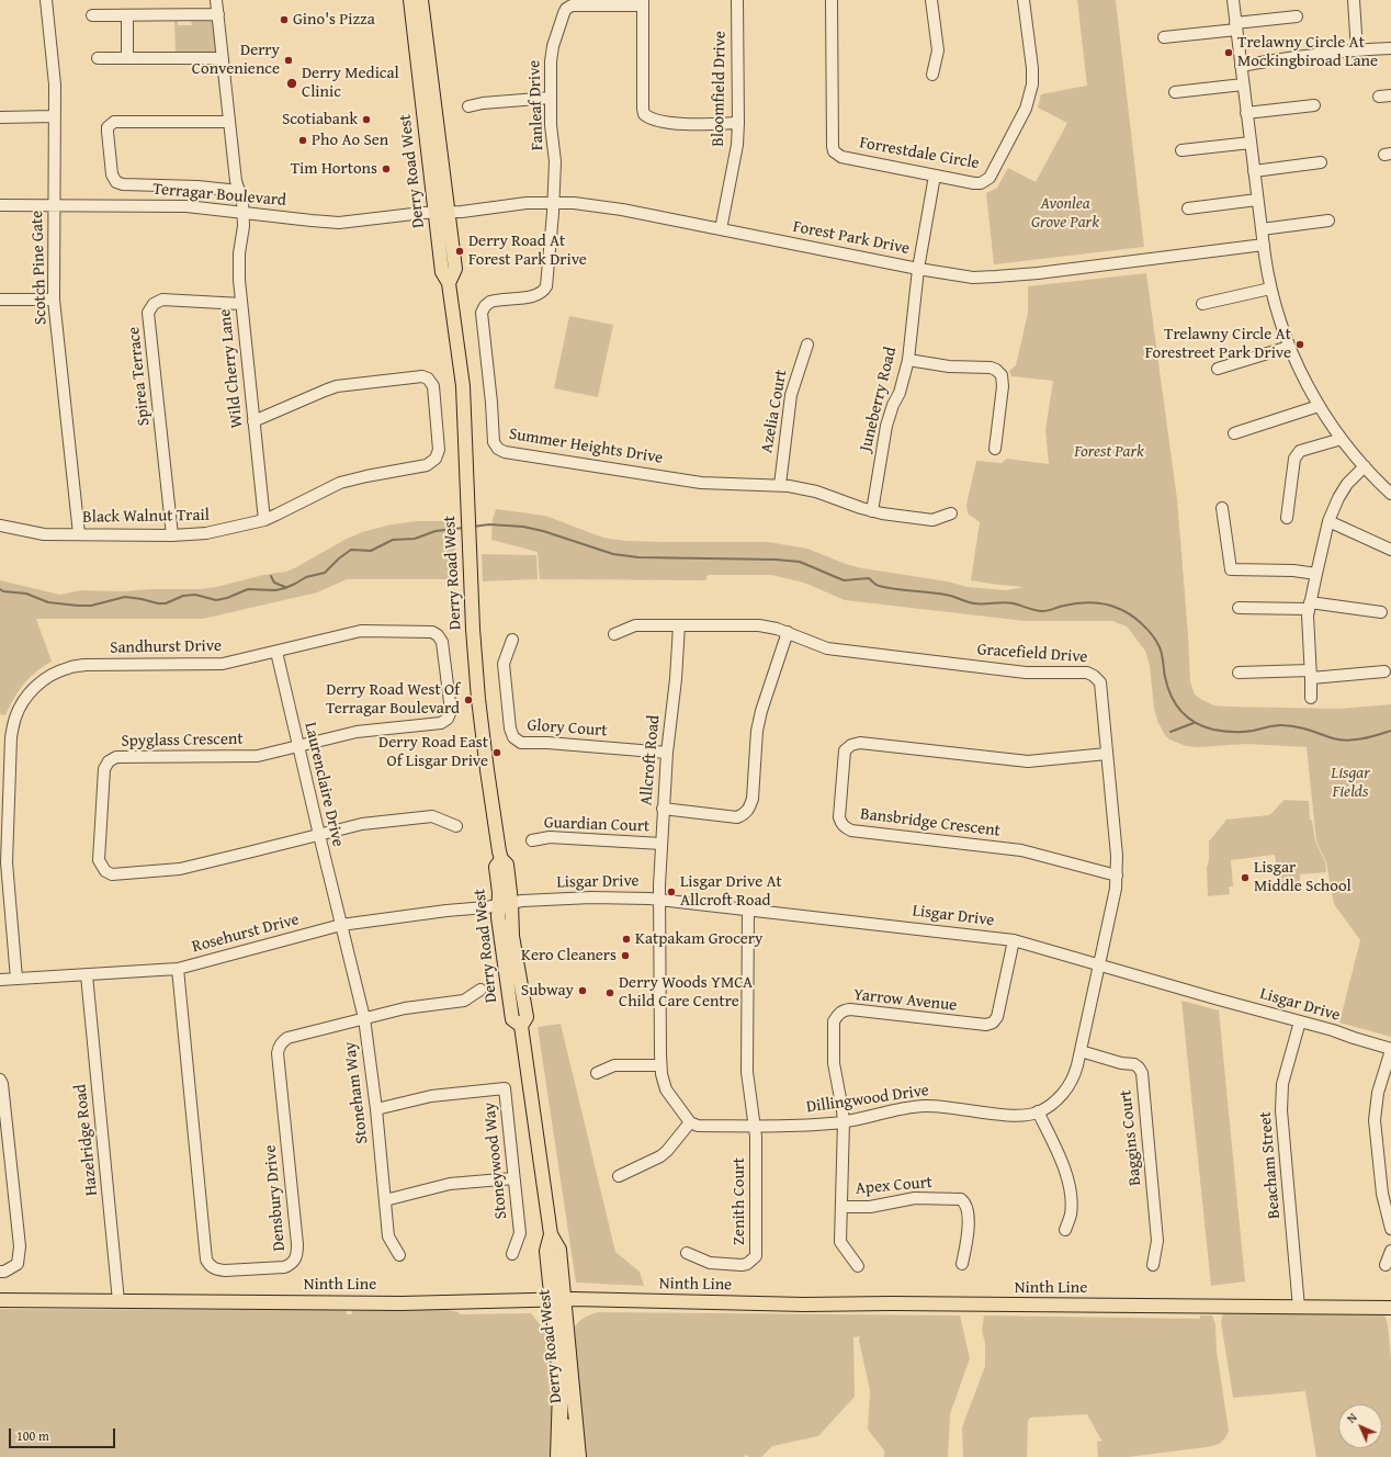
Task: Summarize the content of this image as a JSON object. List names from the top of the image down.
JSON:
{
  "streets": {
    "main road": ["Derry Road West", "Ninth Line"],
    "street": [
      "Bloomfield Drive",
      "Fanleaf Drive",
      "Forrestdale Circle",
      "Terragar Boulevard",
      "Forest Park Drive",
      "Scotch Pine Gate",
      "Wild Cherry Lane",
      "Spirea Terrace",
      "Juneberry Road",
      "Azelia Court",
      "Summer Heights Drive",
      "Black Walnut Trail",
      "Sandhurst Drive",
      "Gracefield Drive",
      "Glory Court",
      "Spyglass Crescent",
      "Allcroft Road",
      "Laurenclaire Drive",
      "Bansbridge Crescent",
      "Guardian Court",
      "Lisgar Drive",
      "Rosehurst Drive",
      "Yarrow Avenue",
      "Stoneham Way",
      "Dillingwood Drive",
      "Baggins Court",
      "Hazelridge Road",
      "Stoneywood Way",
      "Beacham Street",
      "Apex Court",
      "Densbury Drive",
      "Zenith Court"
    ]
  },
  "crossings": [
    ["Bloomfield Drive", "Forest Park Drive"],
    ["Fanleaf Drive", "Forest Park Drive"],
    ["Fanleaf Drive", "Summer Heights Drive"],
    ["Forrestdale Circle", "Juneberry Road"],
    ["Derry Road West", "Terragar Boulevard"],
    ["Derry Road West", "Forest Park Drive"],
    ["Derry Road West", "Lisgar Drive"],
    ["Derry Road West", "Rosehurst Drive"],
    ["Derry Road West", "Ninth Line"],
    ["Terragar Boulevard", "Forest Park Drive"],
    ["Terragar Boulevard", "Scotch Pine Gate"],
    ["Terragar Boulevard", "Wild Cherry Lane"],
    ["Forest Park Drive", "Juneberry Road"],
    ["Forest Park Drive", "Summer Heights Drive"],
    ["Scotch Pine Gate", "Black Walnut Trail"],
    ["Wild Cherry Lane", "Spirea Terrace"],
    ["Wild Cherry Lane", "Black Walnut Trail"],
    ["Spirea Terrace", "Black Walnut Trail"],
    ["Juneberry Road", "Summer Heights Drive"],
    ["Azelia Court", "Summer Heights Drive"],
    ["Sandhurst Drive", "Spyglass Crescent"],
    ["Sandhurst Drive", "Laurenclaire Drive"],
    ["Sandhurst Drive", "Rosehurst Drive"],
    ["Gracefield Drive", "Allcroft Road"],
    ["Gracefield Drive", "Bansbridge Crescent"],
    ["Gracefield Drive", "Lisgar Drive"],
    ["Gracefield Drive", "Dillingwood Drive"],
    ["Glory Court", "Allcroft Road"],
    ["Spyglass Crescent", "Laurenclaire Drive"],
    ["Allcroft Road", "Guardian Court"],
    ["Allcroft Road", "Lisgar Drive"],
    ["Laurenclaire Drive", "Rosehurst Drive"],
    ["Laurenclaire Drive", "Stoneham Way"],
    ["Lisgar Drive", "Rosehurst Drive"],
    ["Lisgar Drive", "Yarrow Avenue"],
    ["Lisgar Drive", "Dillingwood Drive"],
    ["Lisgar Drive", "Beacham Street"],
    ["Rosehurst Drive", "Stoneham Way"],
    ["Rosehurst Drive", "Hazelridge Road"],
    ["Rosehurst Drive", "Densbury Drive"],
    ["Yarrow Avenue", "Dillingwood Drive"],
    ["Stoneham Way", "Stoneywood Way"],
    ["Stoneham Way", "Densbury Drive"],
    ["Dillingwood Drive", "Baggins Court"],
    ["Dillingwood Drive", "Zenith Court"],
    ["Hazelridge Road", "Ninth Line"],
    ["Beacham Street", "Ninth Line"]
  ],
  "parks": ["Avonlea Grove Park", "Forest Park", "Lisgar Fields"],
  "places": [
    "Gino's Pizza",
    "Trelawny Circle At Mockingbiroad Lane",
    "Derry Convenience",
    "Derry Medical Clinic",
    "Scotiabank",
    "Pho Ao Sen",
    "Tim Hortons",
    "Derry Road At Forest Park Drive",
    "Trelawny Circle At Forestreet Park Drive",
    "Derry Road West Of Terragar Boulevard",
    "Derry Road East Of Lisgar Drive",
    "Lisgar Middle School",
    "Lisgar Drive At Allcroft Road",
    "Katpakam Grocery",
    "Kero Cleaners",
    "Subway",
    "Derry Woods YMCA Child Care Centre"
  ],
  "scale_bar": "100 m",
  "north": "top left"
}
